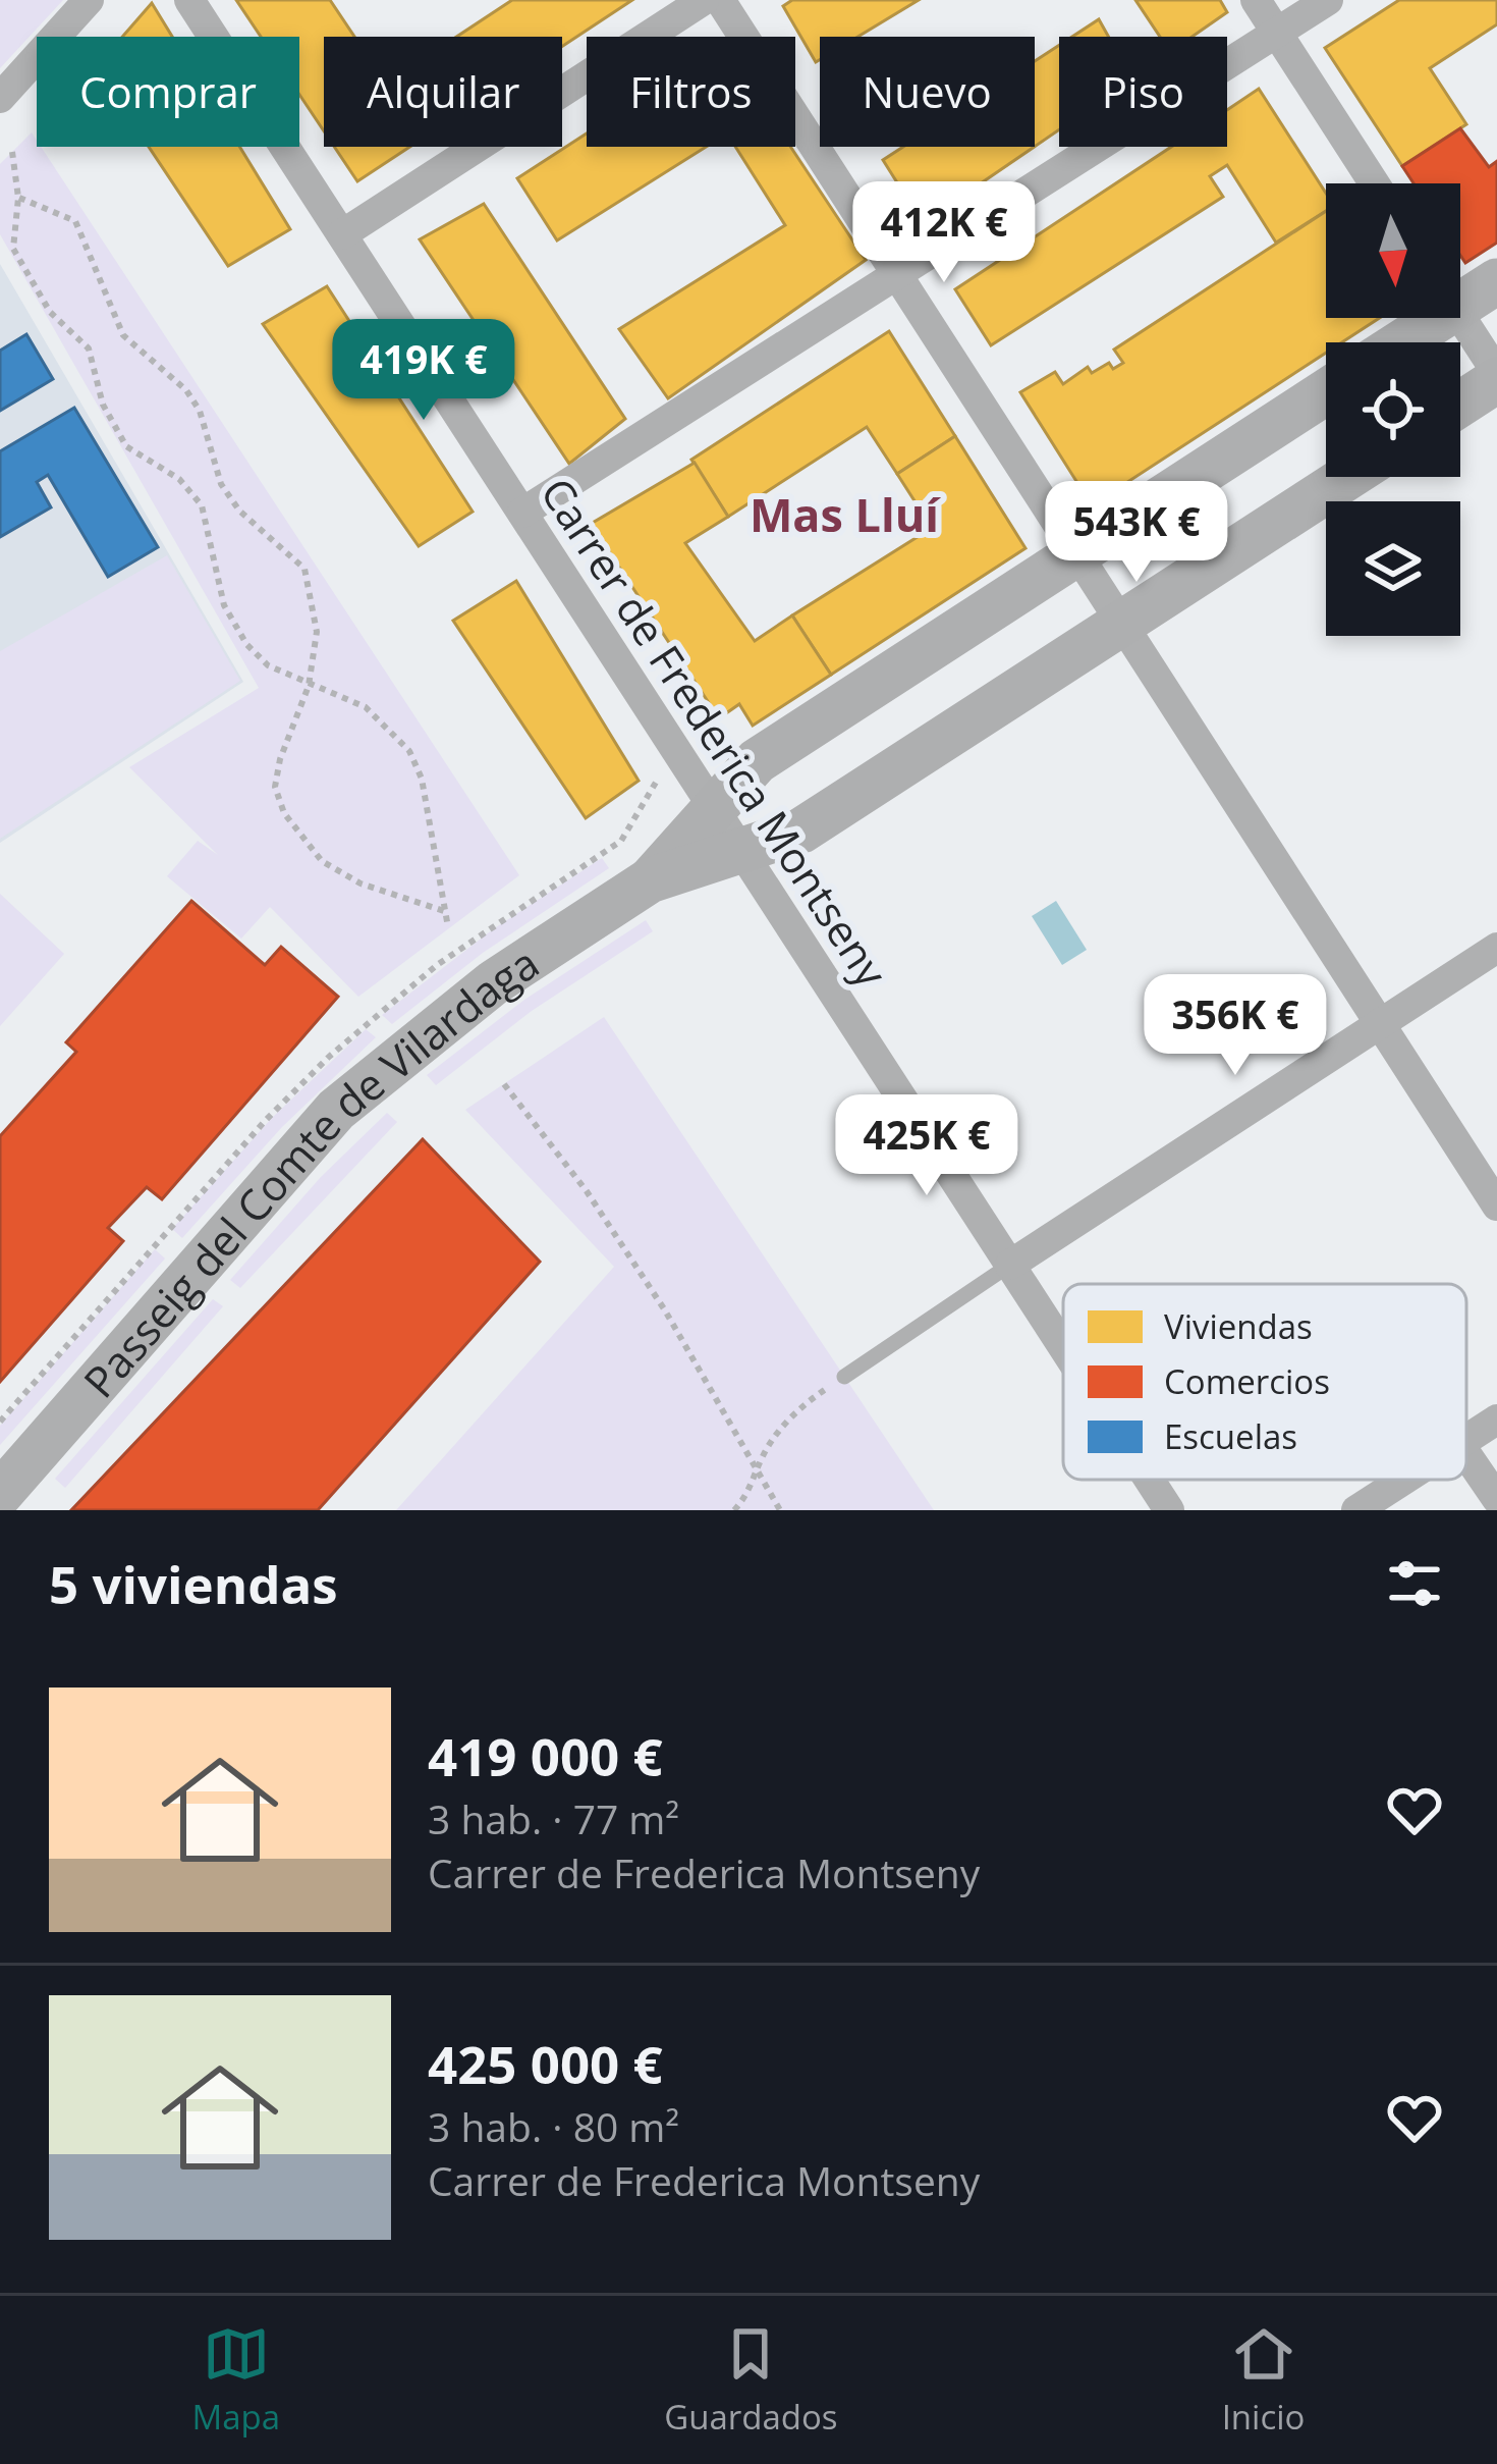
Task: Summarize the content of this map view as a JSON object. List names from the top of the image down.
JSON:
{
  "streets": {
    "street": ["Carrer de Frederica Montseny", "Passeig del Comte de Vilardaga"]
  },
  "crossings": [
    ["Carrer de Frederica Montseny", "Passeig del Comte de Vilardaga"]
  ],
  "districts": ["Mas Lluí"],
  "legend": ["Viviendas", "Comercios", "Escuelas"],
  "north": "bottom",
  "page": {
    "chip": [
      "Comprar",
      "Alquilar",
      "Filtros",
      "Nuevo",
      "Piso"
    ],
    "price": [
      "412K €",
      "419K €",
      "543K €",
      "356K €",
      "425K €"
    ],
    "heading": "5 viviendas",
    "list": [
      {
        "name": "419 000 €",
        "note": "3 hab. · 77 m² · Carrer de Frederica Montseny"
      },
      {
        "name": "425 000 €",
        "note": "3 hab. · 80 m² · Carrer de Frederica Montseny"
      }
    ],
    "tabs": ["Mapa", "Guardados", "Inicio"]
  }
}
